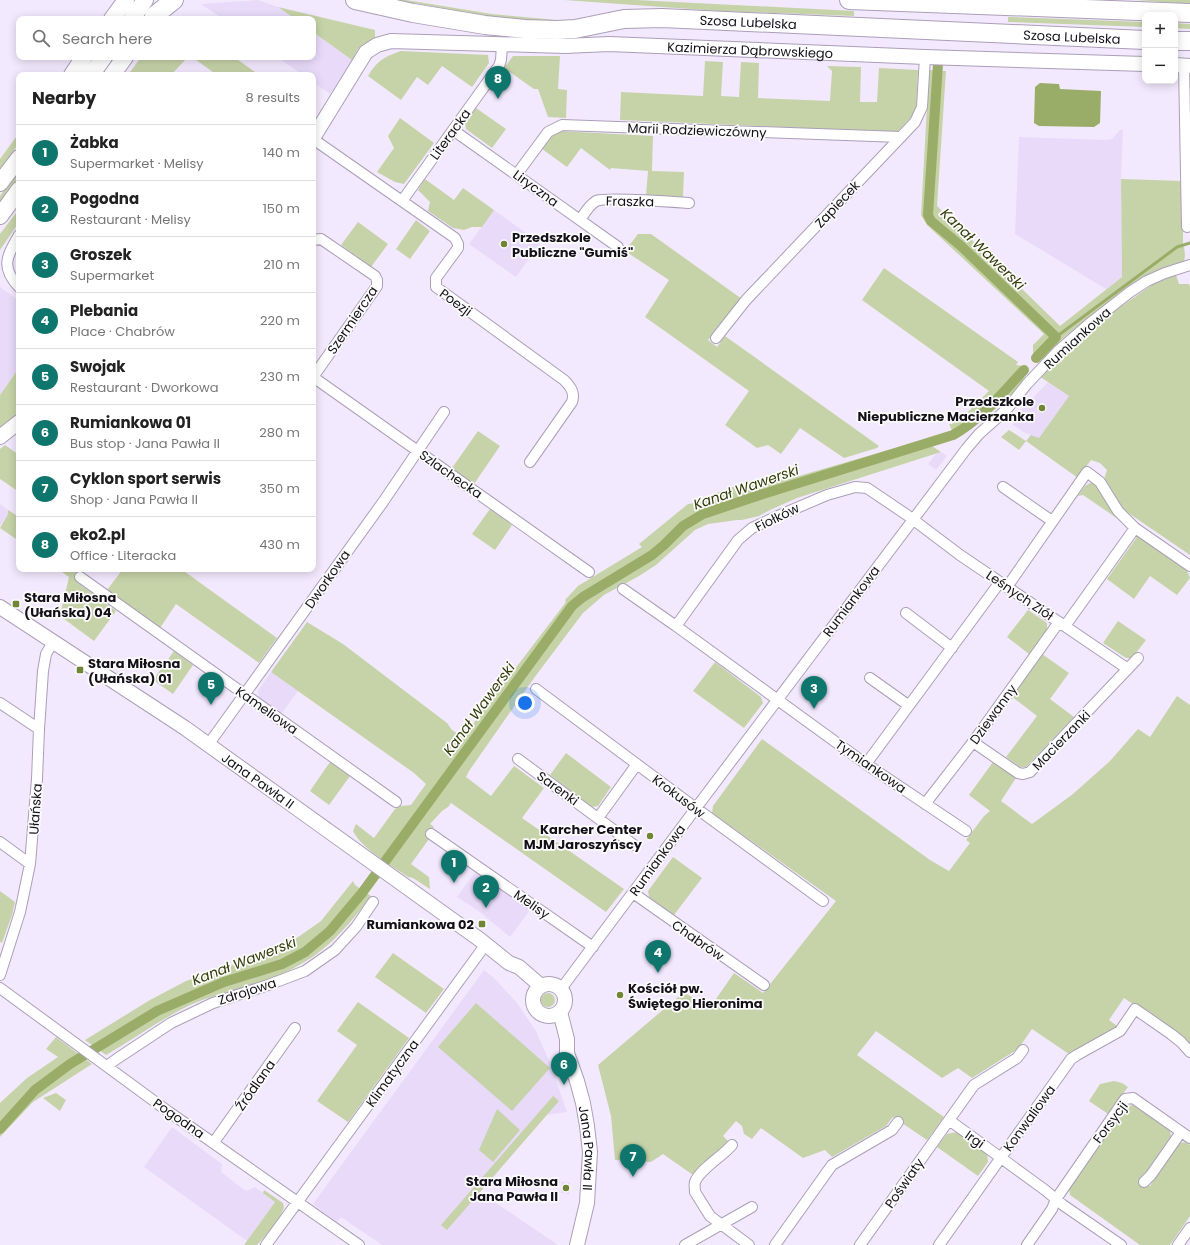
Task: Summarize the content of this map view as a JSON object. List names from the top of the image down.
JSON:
{
  "streets": {
    "highway": ["Szosa Lubelska"],
    "street": [
      "Kazimierza Dąbrowskiego",
      "Marii Rodziewiczówny",
      "Literacka",
      "Liryczna",
      "Fraszka",
      "Zapiecek",
      "Poezji",
      "Szermiercza",
      "Rumiankowa",
      "Szlachecka",
      "Fiołków",
      "Dworkowa",
      "Leśnych Ziół",
      "Kameliowa",
      "Dziewanny",
      "Macierzanki",
      "Tymiankowa",
      "Jana Pawła II",
      "Sarenki",
      "Krokusów",
      "Ułańska",
      "Melisy",
      "Chabrów",
      "Zdrojowa",
      "Klimatyczna",
      "Źródlana",
      "Pogodna",
      "Konwaliowa",
      "Forsycji",
      "Irgi",
      "Poświaty"
    ]
  },
  "crossings": [
    ["Kazimierza Dąbrowskiego", "Literacka"],
    ["Kazimierza Dąbrowskiego", "Zapiecek"],
    ["Marii Rodziewiczówny", "Liryczna"],
    ["Marii Rodziewiczówny", "Zapiecek"],
    ["Literacka", "Liryczna"],
    ["Literacka", "Poezji"],
    ["Liryczna", "Fraszka"],
    ["Rumiankowa", "Fiołków"],
    ["Rumiankowa", "Leśnych Ziół"],
    ["Rumiankowa", "Tymiankowa"],
    ["Rumiankowa", "Jana Pawła II"],
    ["Rumiankowa", "Krokusów"],
    ["Rumiankowa", "Melisy"],
    ["Rumiankowa", "Chabrów"],
    ["Szlachecka", "Dworkowa"],
    ["Fiołków", "Leśnych Ziół"],
    ["Dworkowa", "Kameliowa"],
    ["Dworkowa", "Jana Pawła II"],
    ["Leśnych Ziół", "Dziewanny"],
    ["Leśnych Ziół", "Macierzanki"],
    ["Dziewanny", "Macierzanki"],
    ["Dziewanny", "Tymiankowa"],
    ["Jana Pawła II", "Ułańska"],
    ["Jana Pawła II", "Klimatyczna"],
    ["Zdrojowa", "Pogodna"],
    ["Klimatyczna", "Pogodna"],
    ["Źródlana", "Pogodna"],
    ["Konwaliowa", "Irgi"],
    ["Forsycji", "Irgi"],
    ["Irgi", "Poświaty"]
  ],
  "water": ["Kanał Wawerski"],
  "places": {
    "other": [
      "Przedszkole Publiczne \"Gumiś\"",
      "Przedszkole Niepubliczne Macierzanka",
      "Karcher Center MJM Jaroszyńscy",
      "Kościół pw. Świętego Hieronima",
      "Stara Miłosna Jana Pawła II"
    ],
    "transit": ["Stara Miłosna (Ułańska) 04", "Stara Miłosna (Ułańska) 01", "Rumiankowa 02"]
  },
  "page": {
    "map_buttons": ["+", "−"],
    "search": "Search here",
    "pins": [
      "8",
      "5",
      "3",
      "1",
      "2",
      "4",
      "6",
      "7"
    ],
    "heading": ["Nearby", "8 results"],
    "list": [
      {
        "mark": "1",
        "name": "Żabka",
        "note": "Supermarket · Melisy",
        "value": "140 m"
      },
      {
        "mark": "2",
        "name": "Pogodna",
        "note": "Restaurant · Melisy",
        "value": "150 m"
      },
      {
        "mark": "3",
        "name": "Groszek",
        "note": "Supermarket",
        "value": "210 m"
      },
      {
        "mark": "4",
        "name": "Plebania",
        "note": "Place · Chabrów",
        "value": "220 m"
      },
      {
        "mark": "5",
        "name": "Swojak",
        "note": "Restaurant · Dworkowa",
        "value": "230 m"
      },
      {
        "mark": "6",
        "name": "Rumiankowa 01",
        "note": "Bus stop · Jana Pawła II",
        "value": "280 m"
      },
      {
        "mark": "7",
        "name": "Cyklon sport serwis",
        "note": "Shop · Jana Pawła II",
        "value": "350 m"
      },
      {
        "mark": "8",
        "name": "eko2.pl",
        "note": "Office · Literacka",
        "value": "430 m"
      }
    ]
  }
}
